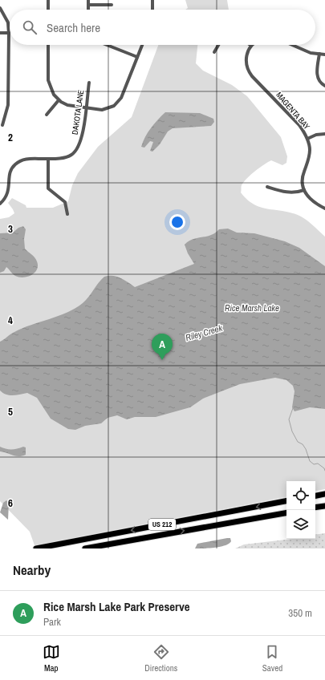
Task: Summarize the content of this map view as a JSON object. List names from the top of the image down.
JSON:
{
  "streets": {
    "highway": ["US 212"],
    "street": ["MAGENTA BAY", "DAKOTA LANE"]
  },
  "water": ["Rice Marsh Lake", "Riley Creek"],
  "page": {
    "search": "Search here",
    "pins": "A",
    "heading": "Nearby",
    "list": [
      {
        "mark": "A",
        "name": "Rice Marsh Lake Park Preserve",
        "note": "Park",
        "value": "350 m"
      }
    ],
    "nav": ["Map", "Directions", "Saved"]
  },
  "grid": {
    "rows": [
      "2",
      "3",
      "4",
      "5",
      "6"
    ]
  }
}
